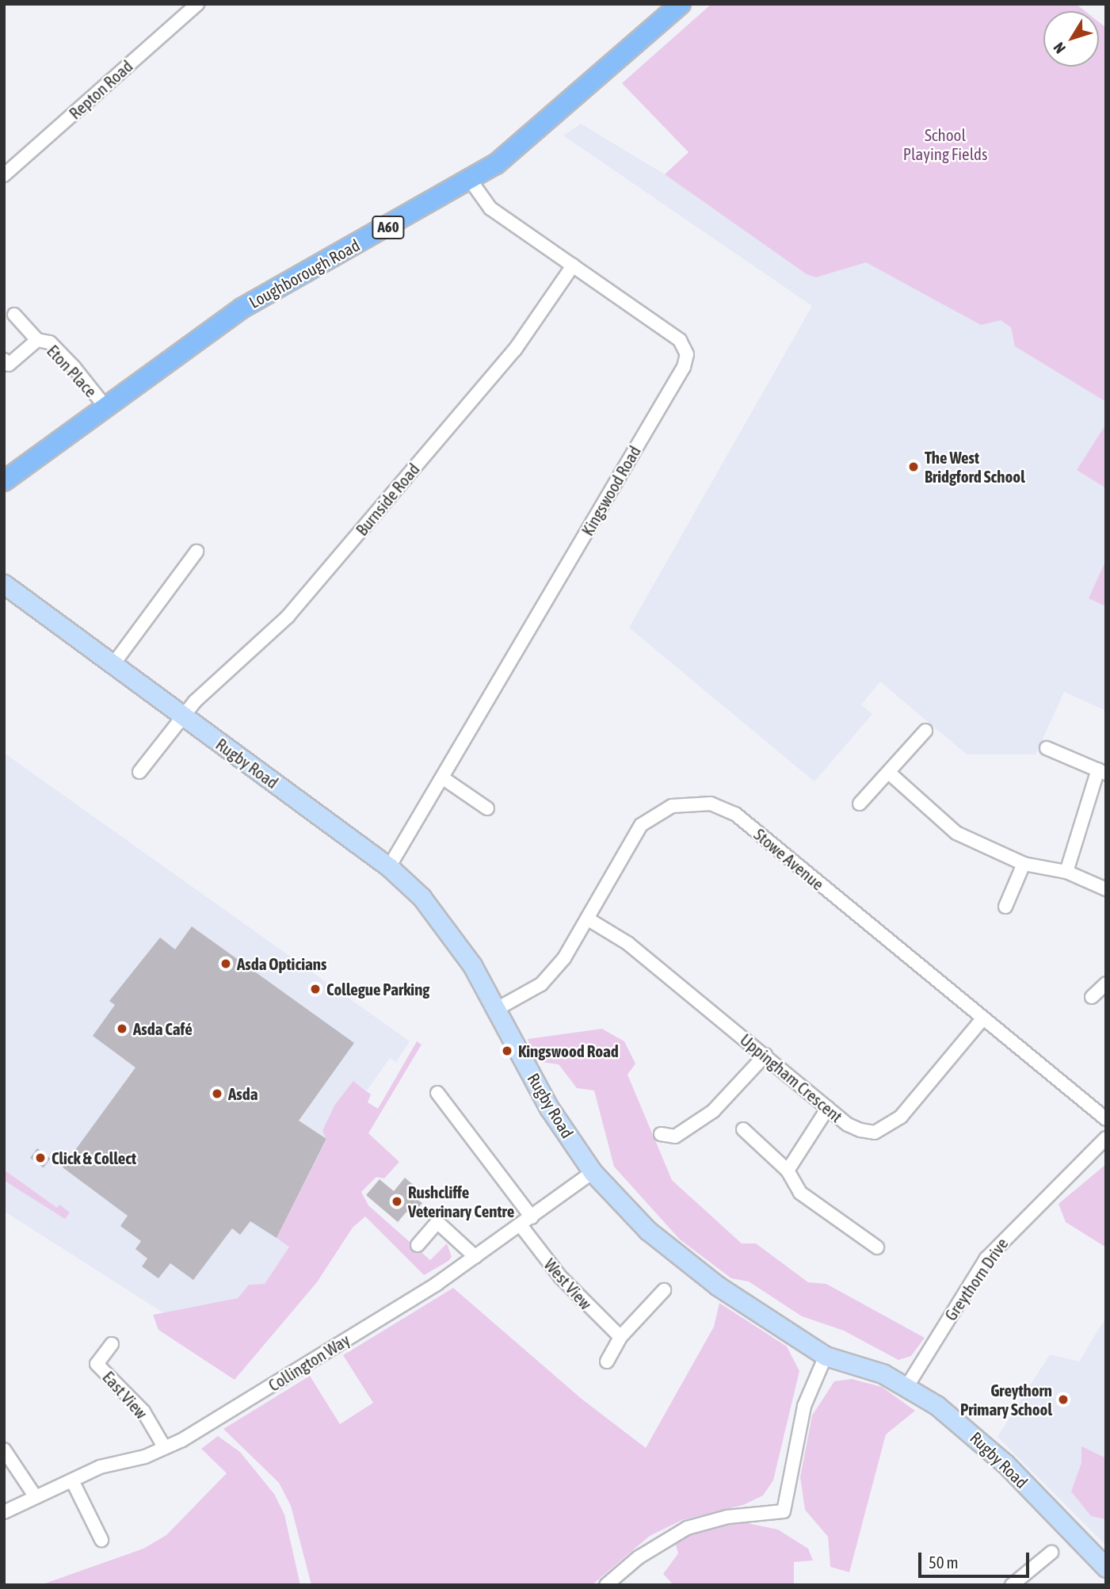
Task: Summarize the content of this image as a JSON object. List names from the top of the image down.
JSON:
{
  "streets": {
    "main road": ["A60", "Loughborough Road"],
    "street": [
      "Repton Road",
      "Eton Place",
      "Kingswood Road",
      "Burnside Road",
      "Rugby Road",
      "Stowe Avenue",
      "Uppingham Crescent",
      "Greythorn Drive",
      "West View",
      "Collington Way",
      "East View"
    ]
  },
  "crossings": [
    ["Loughborough Road", "Eton Place"],
    ["Loughborough Road", "Kingswood Road"],
    ["Kingswood Road", "Burnside Road"],
    ["Kingswood Road", "Rugby Road"],
    ["Burnside Road", "Rugby Road"],
    ["Rugby Road", "Stowe Avenue"],
    ["Rugby Road", "Greythorn Drive"],
    ["Rugby Road", "Collington Way"],
    ["Stowe Avenue", "Uppingham Crescent"],
    ["West View", "Collington Way"],
    ["Collington Way", "East View"]
  ],
  "parks": ["School Playing Fields"],
  "places": [
    "The West Bridgford School",
    "Asda Opticians",
    "Collegue Parking",
    "Asda Café",
    "Kingswood Road",
    "Asda",
    "Click & Collect",
    "Rushcliffe Veterinary Centre",
    "Greythorn Primary School"
  ],
  "scale_bar": "50 m",
  "north": "bottom left"
}
